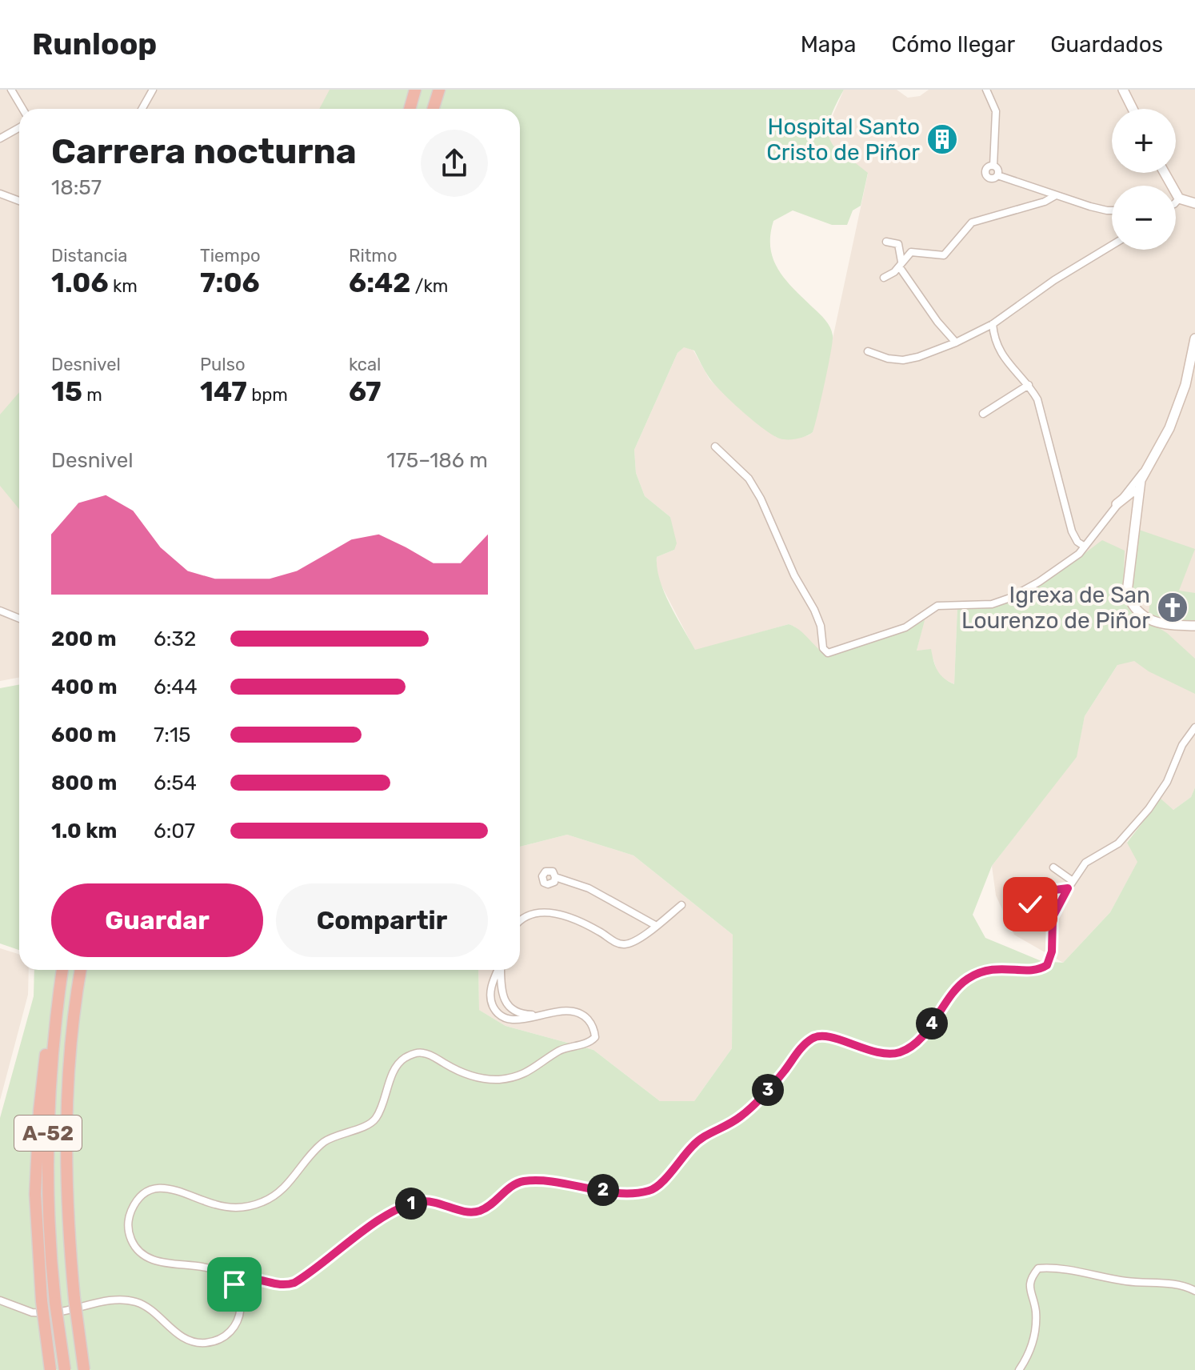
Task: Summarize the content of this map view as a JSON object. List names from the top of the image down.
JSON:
{
  "streets": {
    "highway": ["A-52"]
  },
  "places": {
    "building": ["Hospital Santo Cristo de Piñor"],
    "church": ["Igrexa de San Lourenzo de Piñor"]
  },
  "page": {
    "header": "Runloop",
    "nav": ["Mapa", "Cómo llegar", "Guardados"],
    "map_buttons": ["+", "−"],
    "heading": ["Carrera nocturna", "18:57"],
    "stats": [
      ["Distancia", "1.06 km"],
      ["Tiempo", "7:06"],
      ["Ritmo", "6:42 /km"],
      ["Desnivel", "15 m"],
      ["Pulso", "147 bpm"],
      ["kcal", "67"]
    ],
    "chart": ["Desnivel", "175–186 m"],
    "list": [
      {
        "name": "200 m",
        "note": "6:32"
      },
      {
        "name": "400 m",
        "note": "6:44"
      },
      {
        "name": "600 m",
        "note": "7:15"
      },
      {
        "name": "800 m",
        "note": "6:54"
      },
      {
        "name": "1.0 km",
        "note": "6:07"
      }
    ],
    "buttons": ["Guardar", "Compartir"],
    "pins": [
      "4",
      "3",
      "2",
      "1"
    ]
  }
}
